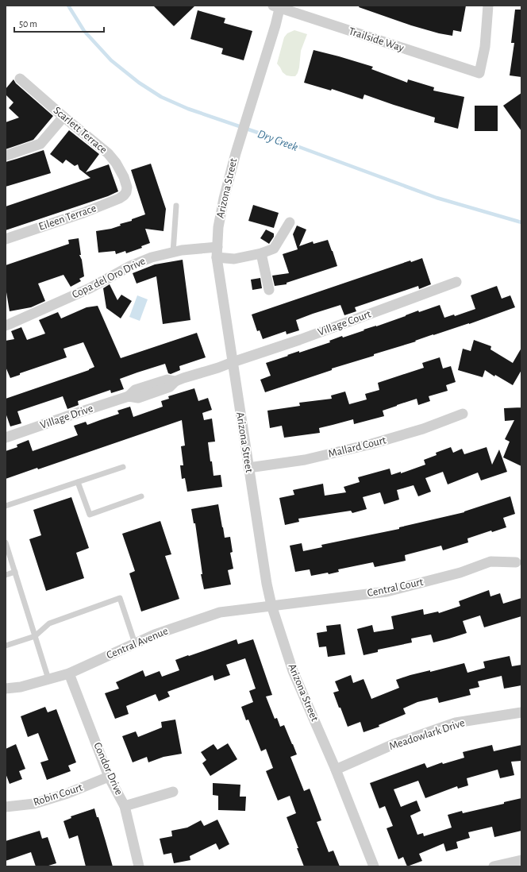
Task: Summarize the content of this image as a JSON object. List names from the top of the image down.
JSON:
{
  "streets": {
    "street": [
      "Trailside Way",
      "Scarlett Terrace",
      "Arizona Street",
      "Eileen Terrace",
      "Copa del Oro Drive",
      "Village Court",
      "Village Drive",
      "Mallard Court",
      "Central Court",
      "Central Avenue",
      "Meadowlark Drive",
      "Condor Drive",
      "Robin Court"
    ]
  },
  "crossings": [
    ["Trailside Way", "Arizona Street"],
    ["Scarlett Terrace", "Eileen Terrace"],
    ["Arizona Street", "Copa del Oro Drive"],
    ["Arizona Street", "Village Court"],
    ["Arizona Street", "Village Drive"],
    ["Arizona Street", "Mallard Court"],
    ["Arizona Street", "Central Court"],
    ["Arizona Street", "Central Avenue"],
    ["Arizona Street", "Meadowlark Drive"],
    ["Village Court", "Village Drive"],
    ["Central Court", "Central Avenue"],
    ["Central Avenue", "Condor Drive"],
    ["Condor Drive", "Robin Court"]
  ],
  "water": ["Dry Creek"],
  "scale_bar": "50 m"
}
